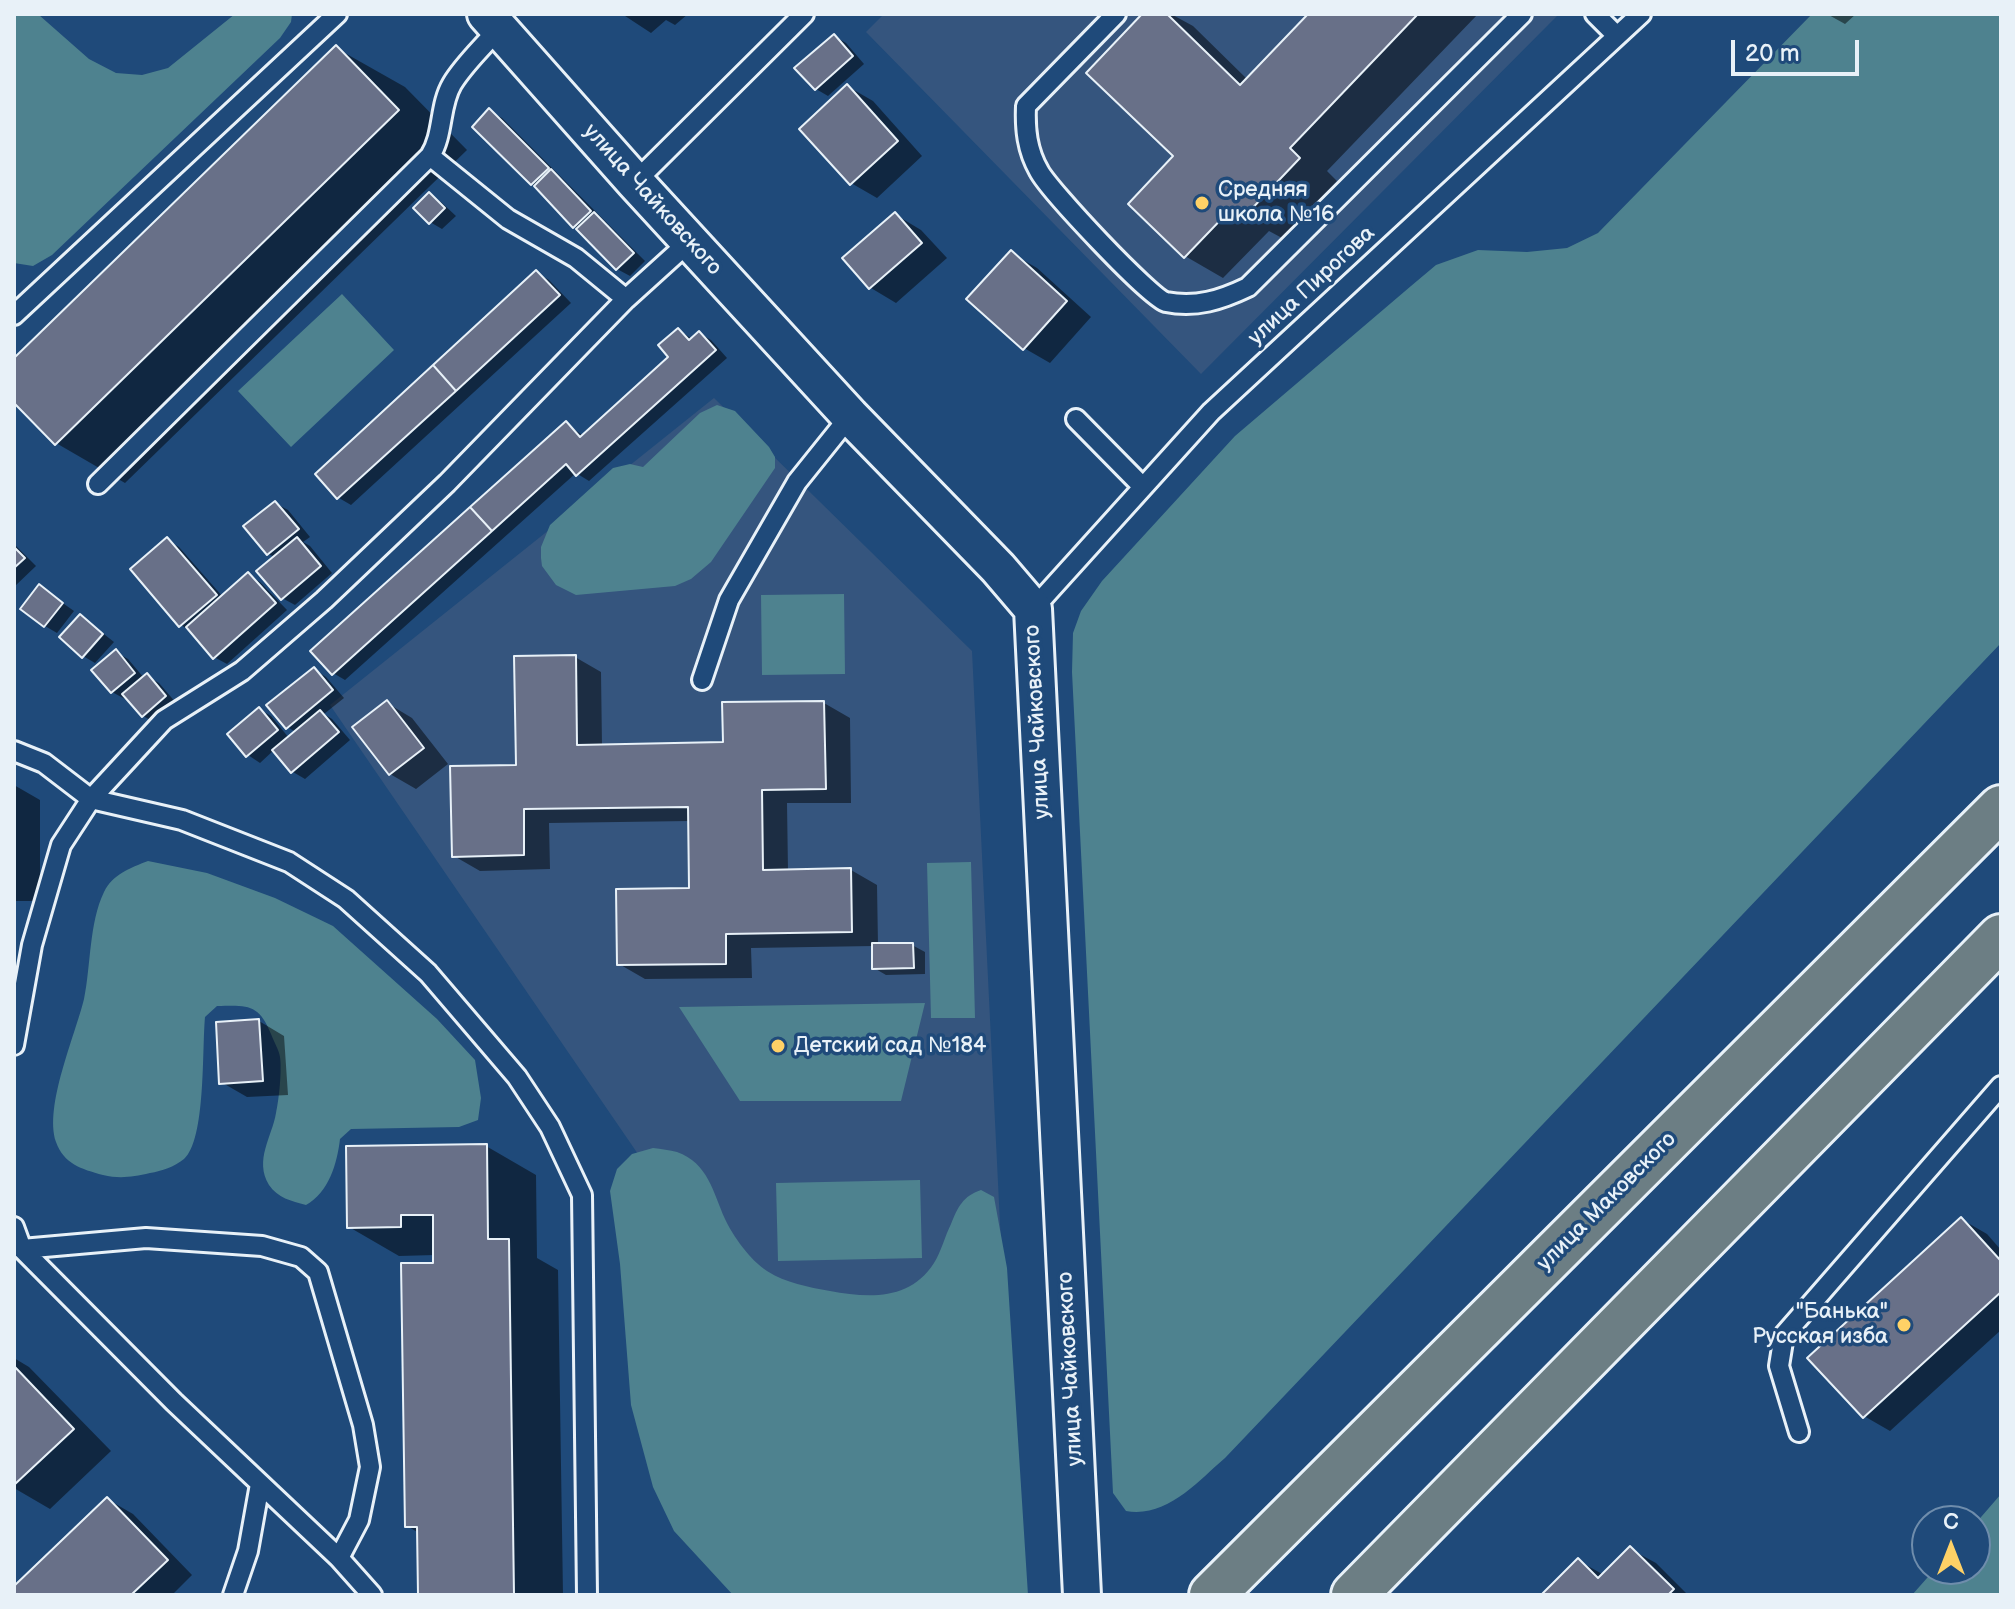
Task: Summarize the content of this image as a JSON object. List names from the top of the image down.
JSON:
{
  "streets": {
    "highway": ["улица Маковского"],
    "street": ["улица Чайковского"],
    "lane": ["улица Пирогова"]
  },
  "crossings": [
    ["улица Чайковского", "улица Пирогова"]
  ],
  "places": ["Средняя школа №16", "Детский сад №184", "\"Банька\" Русская изба"],
  "scale_bar": "20 m",
  "north": "top"
}
